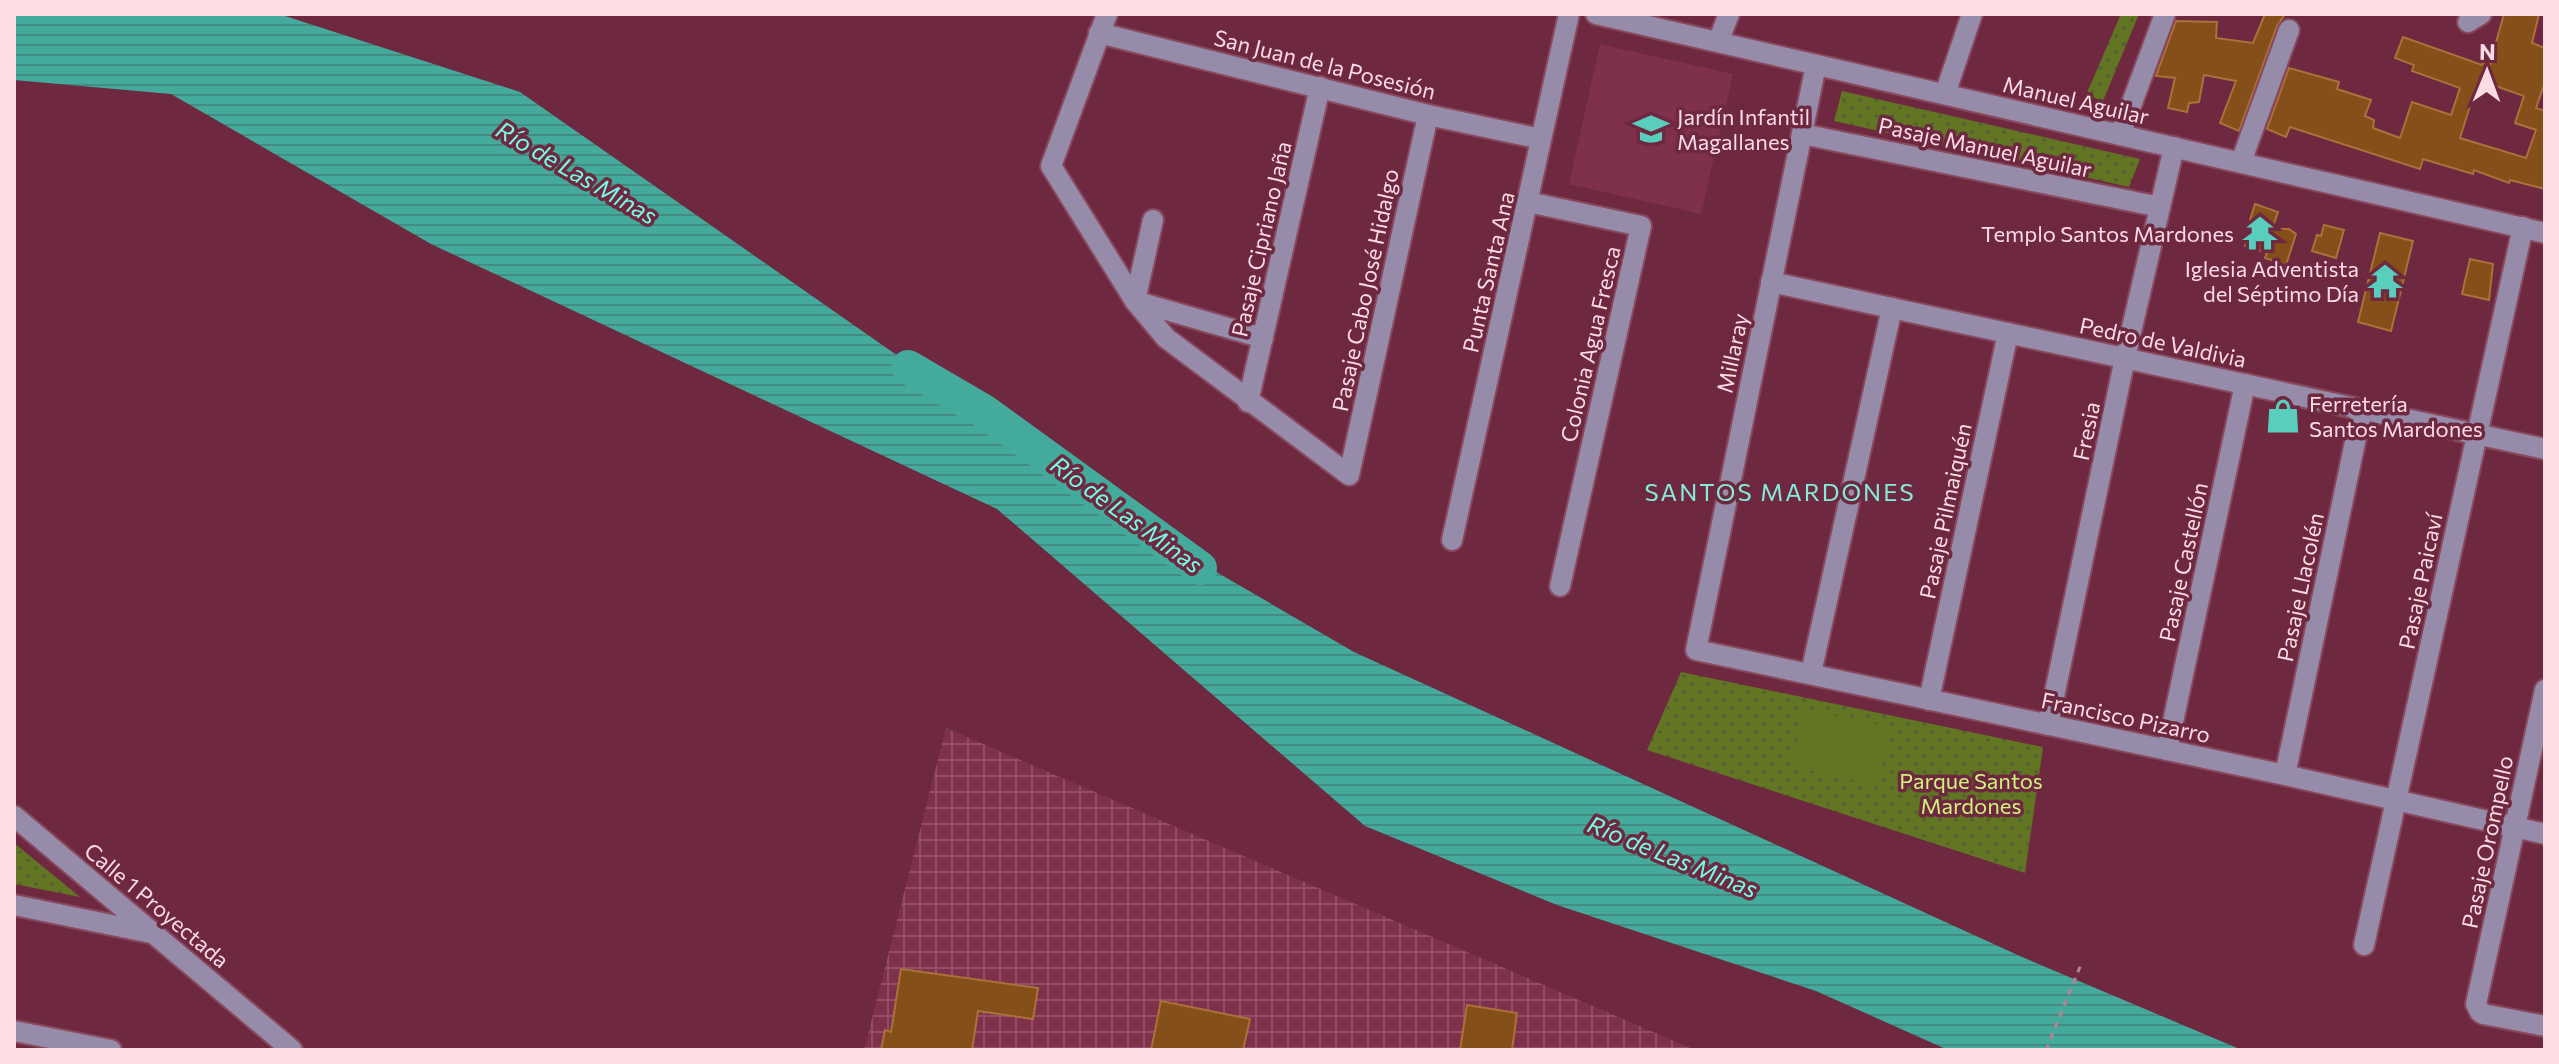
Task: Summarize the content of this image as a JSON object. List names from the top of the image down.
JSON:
{
  "streets": {
    "street": [
      "San Juan de la Posesión",
      "Manuel Aguilar",
      "Pasaje Manuel Aguilar",
      "Pasaje Cipriano Jaña",
      "Punta Santa Ana",
      "Pasaje Cabo José Hidalgo",
      "Pedro de Valdivia",
      "Colonia Agua Fresca",
      "Millaray",
      "Fresia",
      "Pasaje Pilmaiquén",
      "Pasaje Castellón",
      "Pasaje Paicaví",
      "Pasaje Llacolén",
      "Francisco Pizarro",
      "Pasaje Orompello",
      "Calle 1 Proyectada"
    ]
  },
  "crossings": [
    ["San Juan de la Posesión", "Pasaje Cipriano Jaña"],
    ["San Juan de la Posesión", "Punta Santa Ana"],
    ["San Juan de la Posesión", "Pasaje Cabo José Hidalgo"],
    ["Manuel Aguilar", "Millaray"],
    ["Manuel Aguilar", "Fresia"],
    ["Manuel Aguilar", "Pasaje Paicaví"],
    ["Pasaje Manuel Aguilar", "Millaray"],
    ["Pasaje Manuel Aguilar", "Fresia"],
    ["Pasaje Cipriano Jaña", "Pasaje Cabo José Hidalgo"],
    ["Punta Santa Ana", "Colonia Agua Fresca"],
    ["Pedro de Valdivia", "Millaray"],
    ["Pedro de Valdivia", "Fresia"],
    ["Pedro de Valdivia", "Pasaje Pilmaiquén"],
    ["Pedro de Valdivia", "Pasaje Castellón"],
    ["Pedro de Valdivia", "Pasaje Paicaví"],
    ["Pedro de Valdivia", "Pasaje Llacolén"],
    ["Millaray", "Francisco Pizarro"],
    ["Fresia", "Francisco Pizarro"],
    ["Pasaje Pilmaiquén", "Francisco Pizarro"],
    ["Pasaje Castellón", "Francisco Pizarro"],
    ["Pasaje Paicaví", "Francisco Pizarro"],
    ["Pasaje Llacolén", "Francisco Pizarro"],
    ["Francisco Pizarro", "Pasaje Orompello"]
  ],
  "districts": ["SANTOS MARDONES"],
  "water": ["Río de Las Minas"],
  "parks": ["Parque Santos Mardones"],
  "places": {
    "school or university": ["Jardín Infantil Magallanes"],
    "temple": ["Templo Santos Mardones", "Iglesia Adventista del Séptimo Día"],
    "shop": ["Ferretería Santos Mardones"]
  },
  "north": "top"
}
